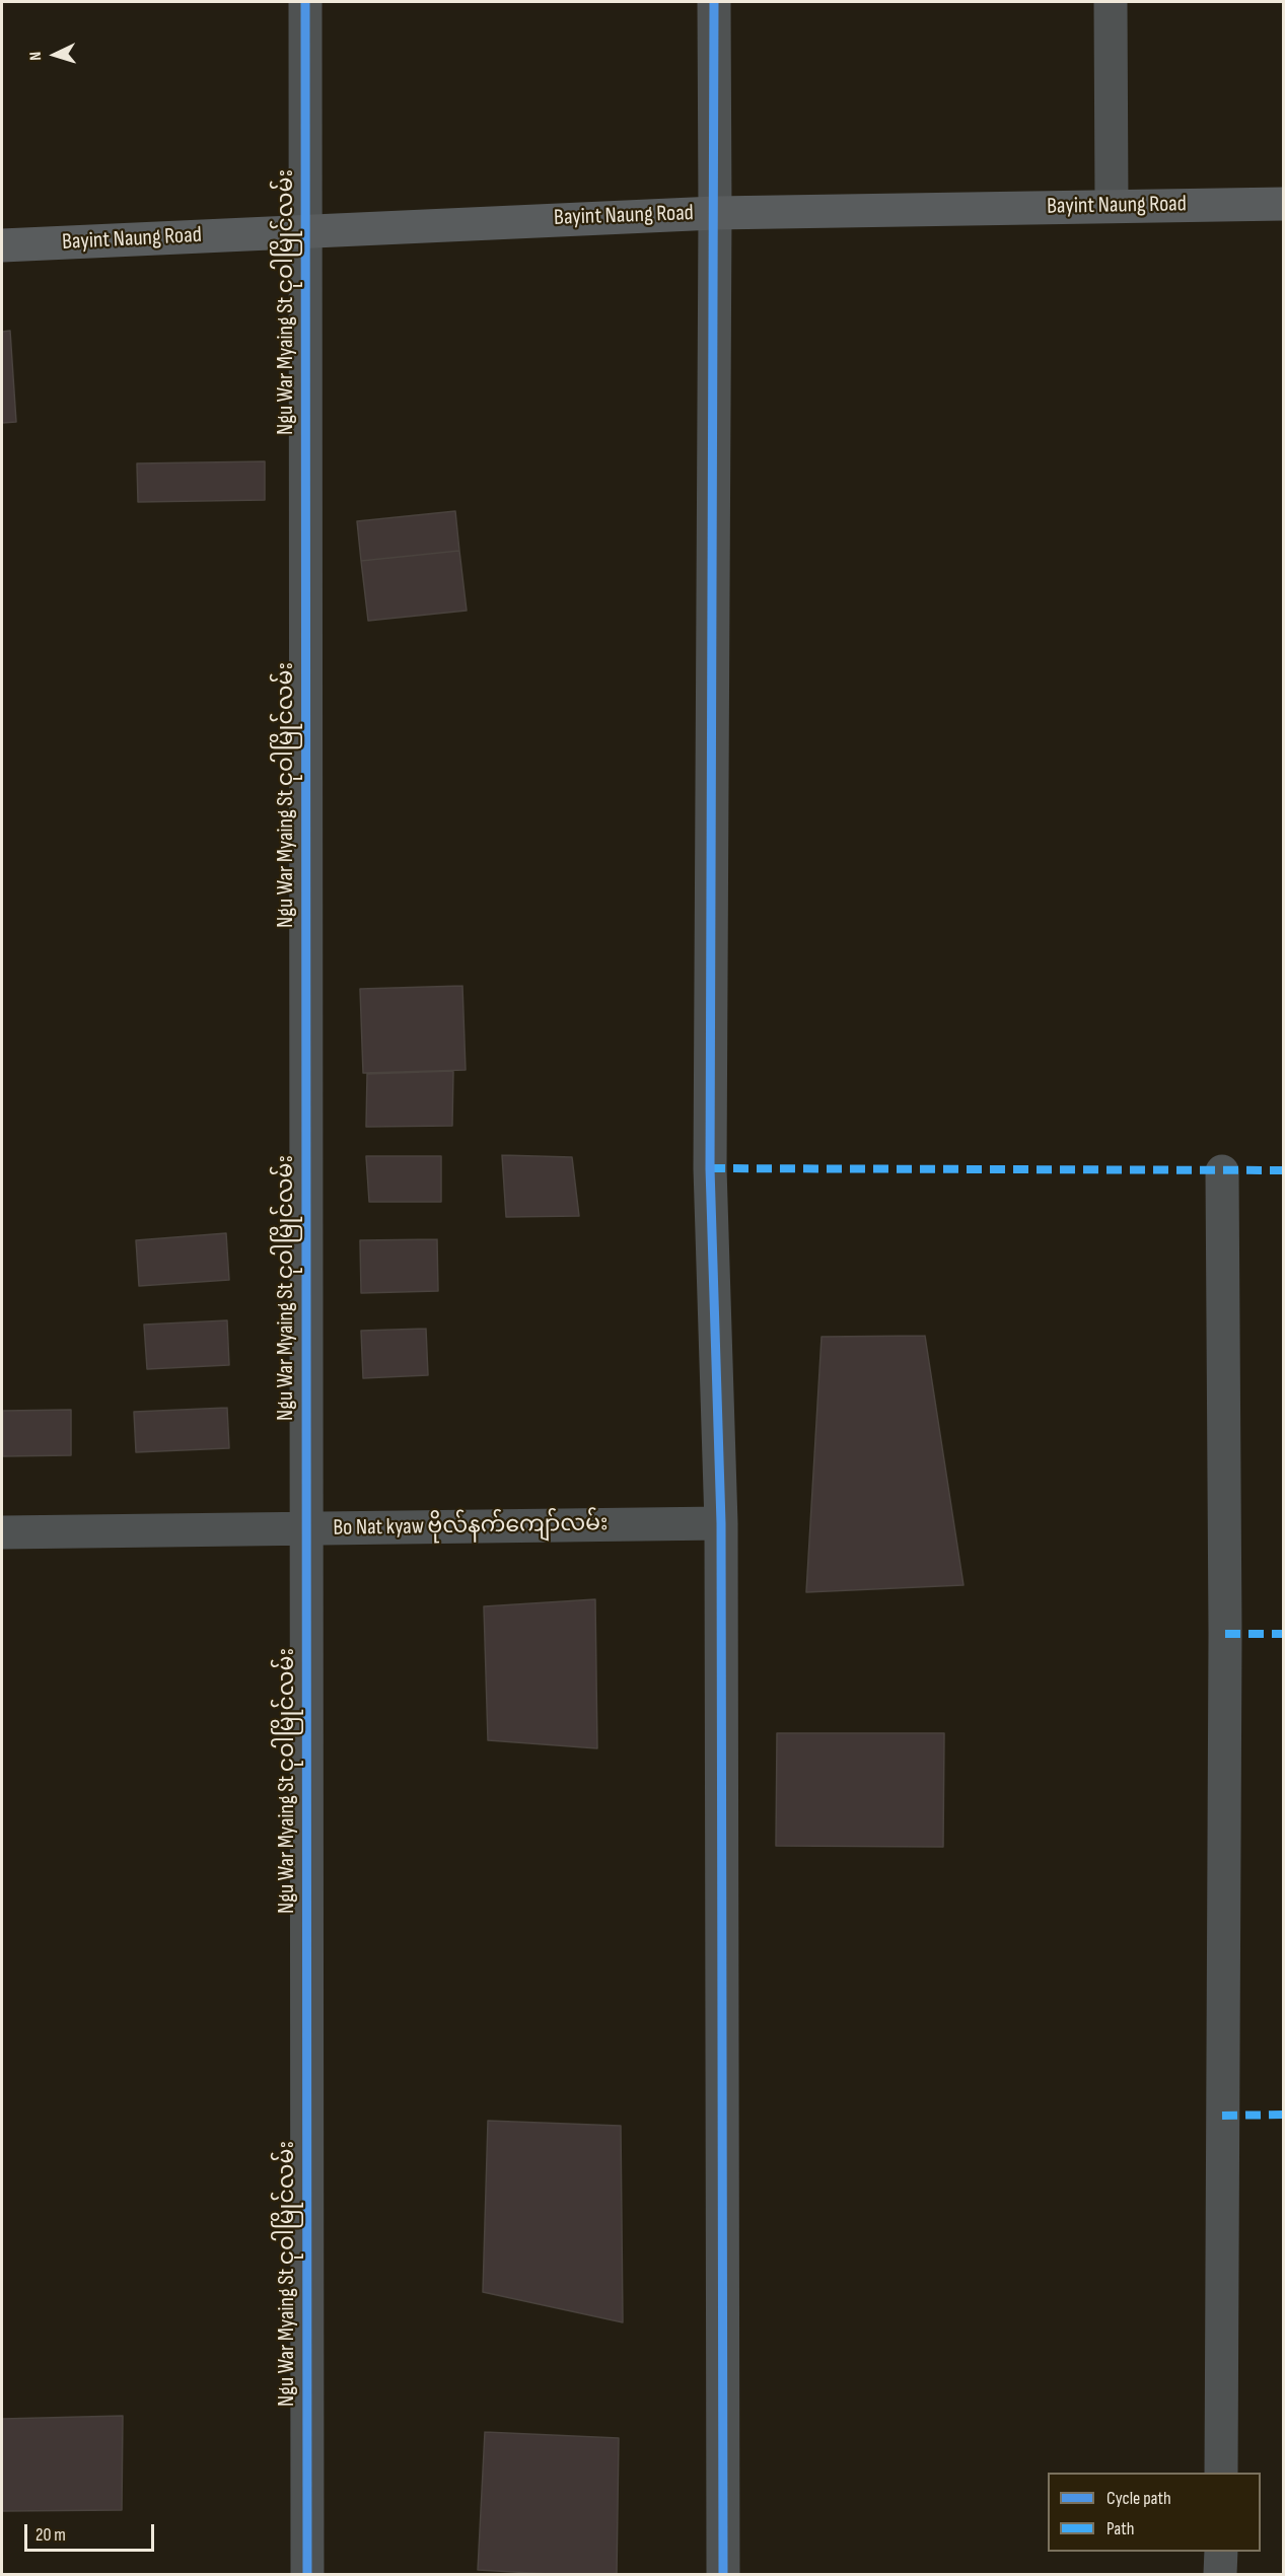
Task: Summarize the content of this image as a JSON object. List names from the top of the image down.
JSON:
{
  "streets": {
    "main road": ["Bayint Naung Road"],
    "street": ["Ngu War Myaing St ငုဝါမြိုင်လမ်း", "Bo Nat kyaw ဗိုလ်နက်ကျော်လမ်း"]
  },
  "crossings": [
    ["Bayint Naung Road", "Ngu War Myaing St ငုဝါမြိုင်လမ်း"],
    ["Ngu War Myaing St ငုဝါမြိုင်လမ်း", "Bo Nat kyaw ဗိုလ်နက်ကျော်လမ်း"]
  ],
  "legend": ["Cycle path", "Path"],
  "scale_bar": "20 m",
  "north": "left"
}
